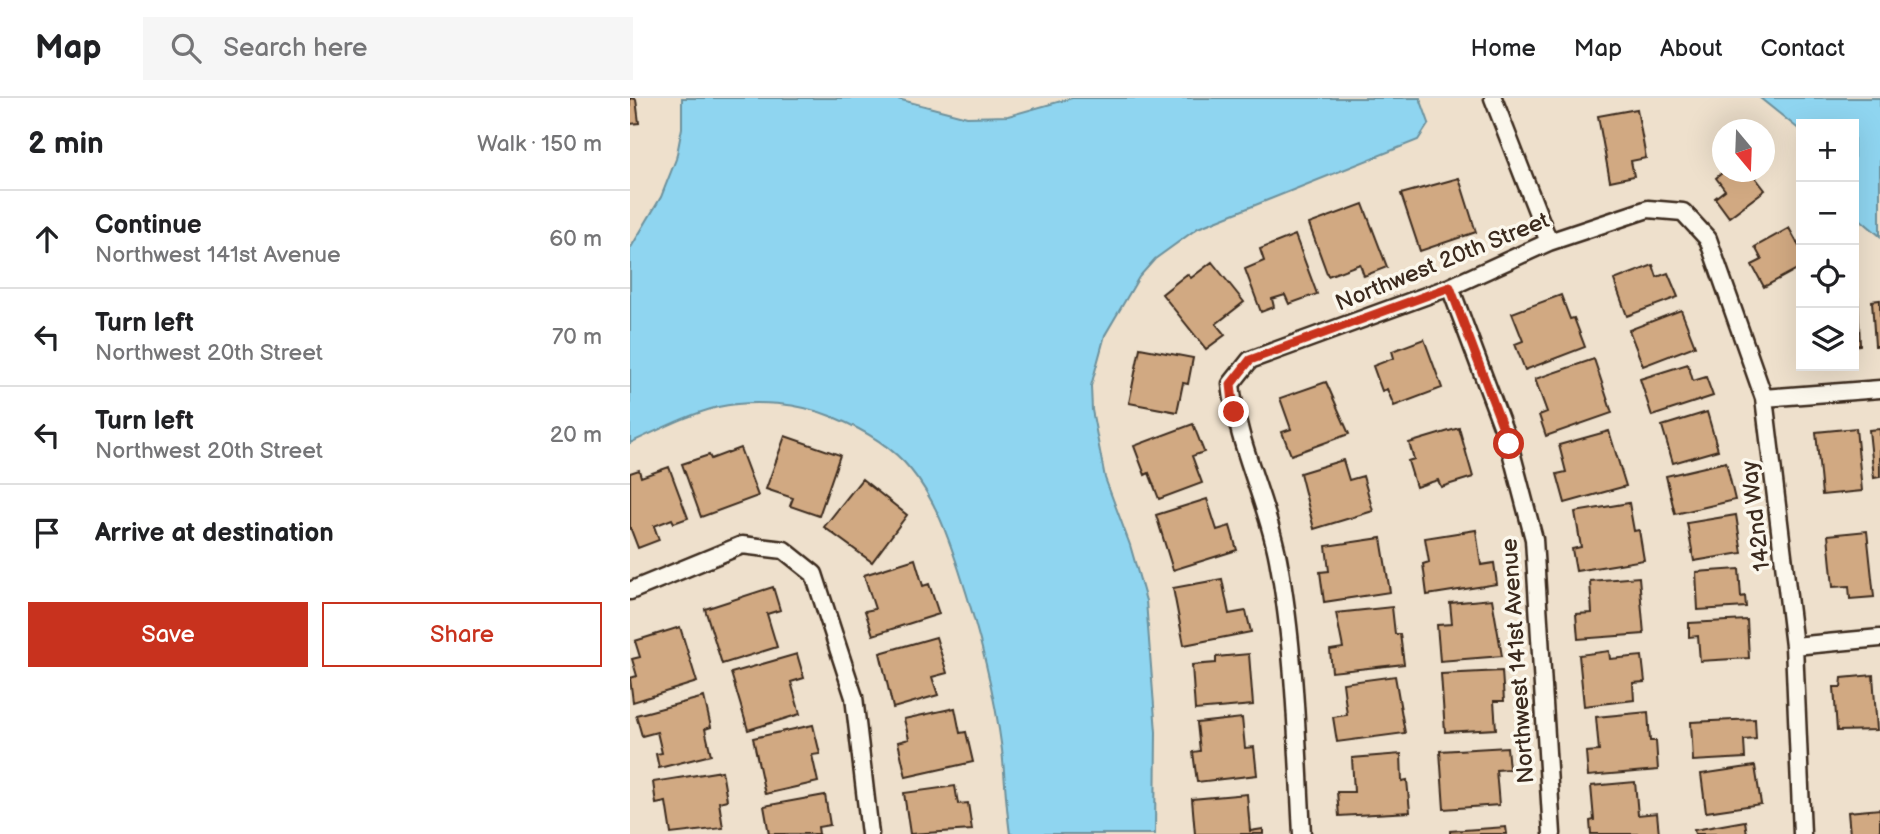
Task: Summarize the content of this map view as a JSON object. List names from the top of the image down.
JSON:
{
  "streets": {
    "street": ["Northwest 20th Street", "142nd Way", "Northwest 141st Avenue"]
  },
  "crossings": [
    ["Northwest 20th Street", "142nd Way"],
    ["Northwest 20th Street", "Northwest 141st Avenue"]
  ],
  "north": "bottom",
  "page": {
    "header": "Map",
    "search": "Search here",
    "nav": [
      "Home",
      "Map",
      "About",
      "Contact"
    ],
    "heading": ["2 min", "Walk · 150 m"],
    "map_buttons": ["+", "−"],
    "list": [
      ["Continue", "Northwest 141st Avenue", "60 m"],
      ["Turn left", "Northwest 20th Street", "70 m"],
      ["Turn left", "Northwest 20th Street", "20 m"],
      "Arrive at destination"
    ],
    "buttons": ["Save", "Share"]
  }
}
